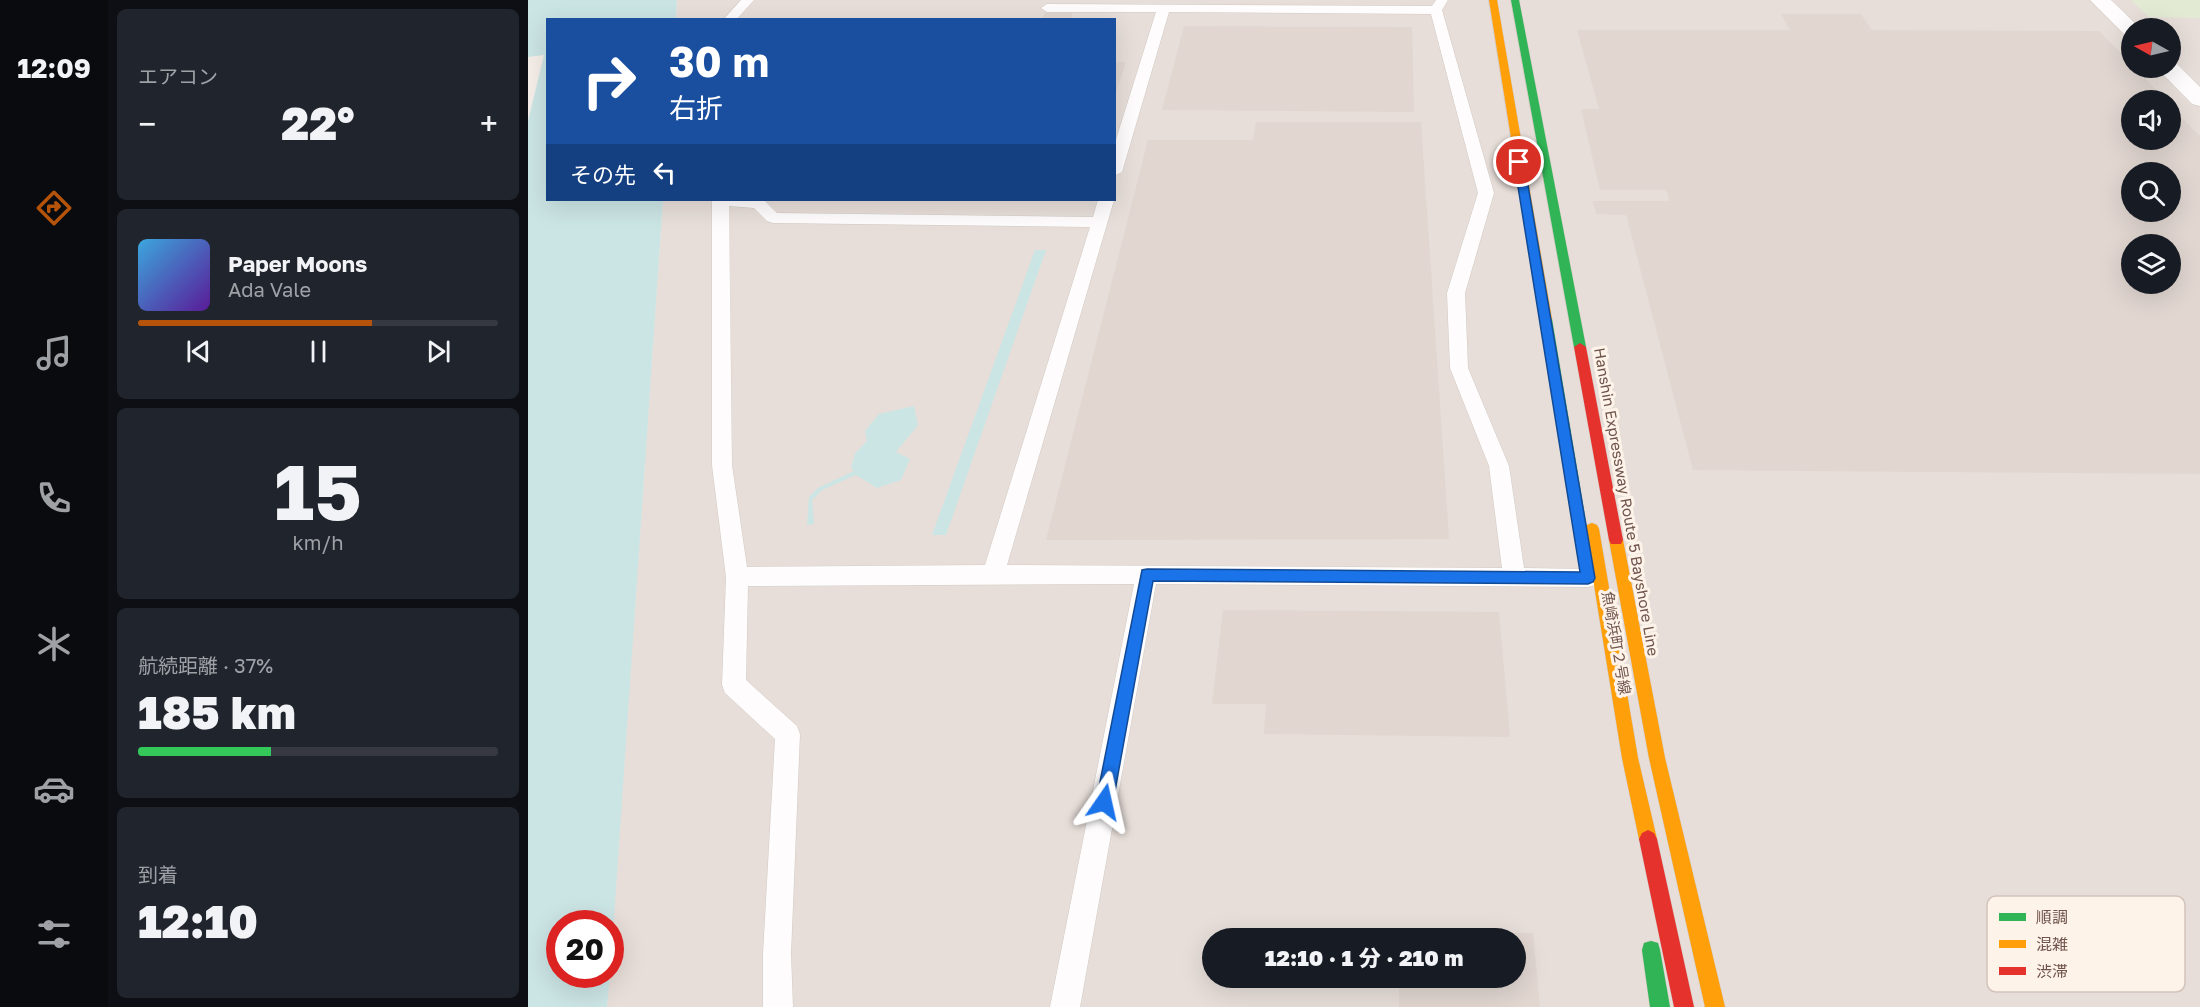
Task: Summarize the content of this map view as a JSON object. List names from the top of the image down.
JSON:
{
  "streets": {
    "main road": ["Hanshin Expressway Route 5 Bayshore Line", "魚崎浜町２号線"]
  },
  "legend": ["順調", "混雑", "渋滞"],
  "north": "left",
  "page": {
    "tabs": "12:09",
    "tile": [
      "エアコン",
      ["15", "km/h"],
      ["航続距離 · 37%", "185 km"],
      ["到着", "12:10"]
    ],
    "turn": ["30 m", "右折"],
    "heat": ["−", "22°", "+"],
    "then": "その先",
    "song": ["Paper Moons", "Ada Vale"],
    "limit": "20",
    "trip": "12:10 · 1 分 · 210 m"
  }
}
